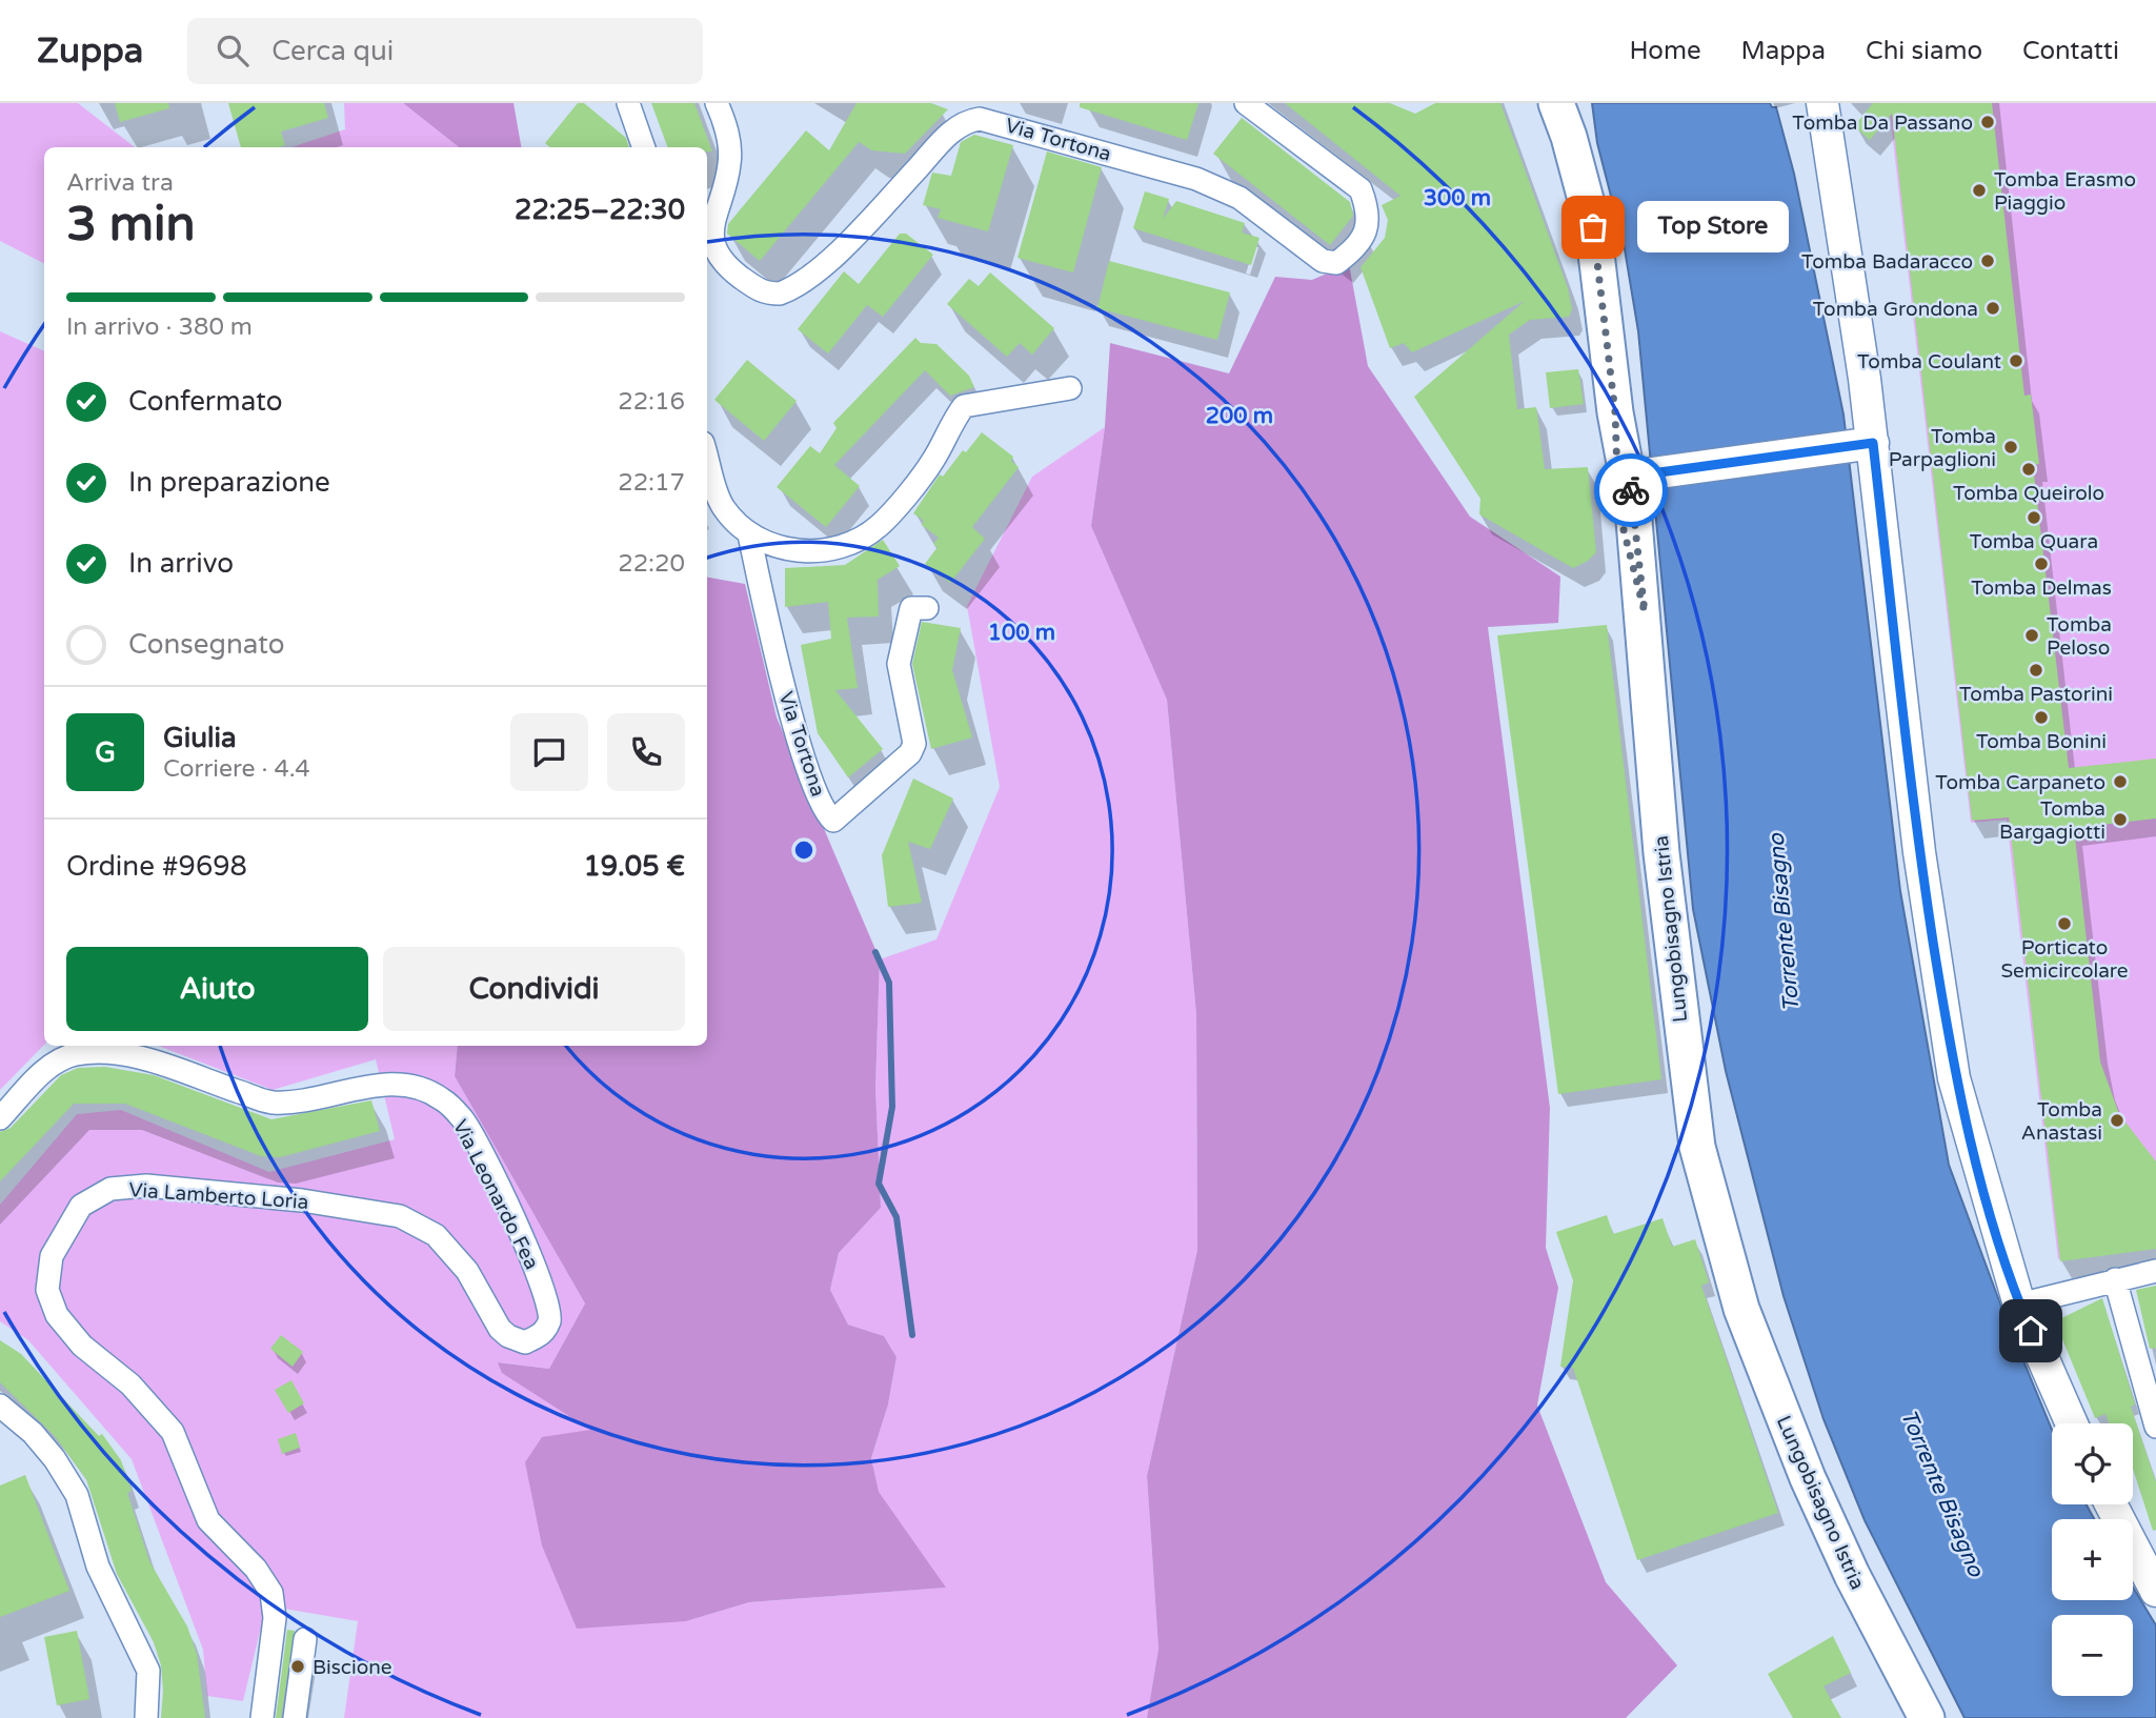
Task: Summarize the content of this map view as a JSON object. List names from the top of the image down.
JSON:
{
  "streets": {
    "main road": ["Lungobisagno Istria"],
    "street": ["Via Tortona", "Via Leonardo Fea", "Via Lamberto Loria"]
  },
  "crossings": [
    ["Via Leonardo Fea", "Via Lamberto Loria"]
  ],
  "water": ["Torrente Bisagno"],
  "places": [
    "Tomba Da Passano",
    "Tomba Erasmo Piaggio",
    "Top Store",
    "Tomba Badaracco",
    "Tomba Grondona",
    "Tomba Coulant",
    "Tomba Parpaglioni",
    "Tomba Queirolo",
    "Tomba Quara",
    "Tomba Delmas",
    "Tomba Peloso",
    "Tomba Pastorini",
    "Tomba Bonini",
    "Tomba Carpaneto",
    "Tomba Bargagiotti",
    "Porticato Semicircolare",
    "Tomba Anastasi",
    "Biscione"
  ],
  "page": {
    "header": "Zuppa",
    "search": "Cerca qui",
    "nav": [
      "Home",
      "Mappa",
      "Chi siamo",
      "Contatti"
    ],
    "heading": ["3 min", "Arriva tra", "22:25–22:30"],
    "panel": [
      "Giulia",
      "Corriere · 4.4",
      "Ordine #9698",
      "19.05 €"
    ],
    "bubble": "Top Store",
    "bar": "In arrivo · 380 m",
    "list": [
      ["Confermato", "22:16"],
      ["In preparazione", "22:17"],
      ["In arrivo", "22:20"],
      "Consegnato"
    ],
    "round": "G",
    "buttons": ["Aiuto", "Condividi"],
    "map_buttons": ["+", "−"]
  },
  "rings": ["300 m", "200 m", "100 m"]
}
